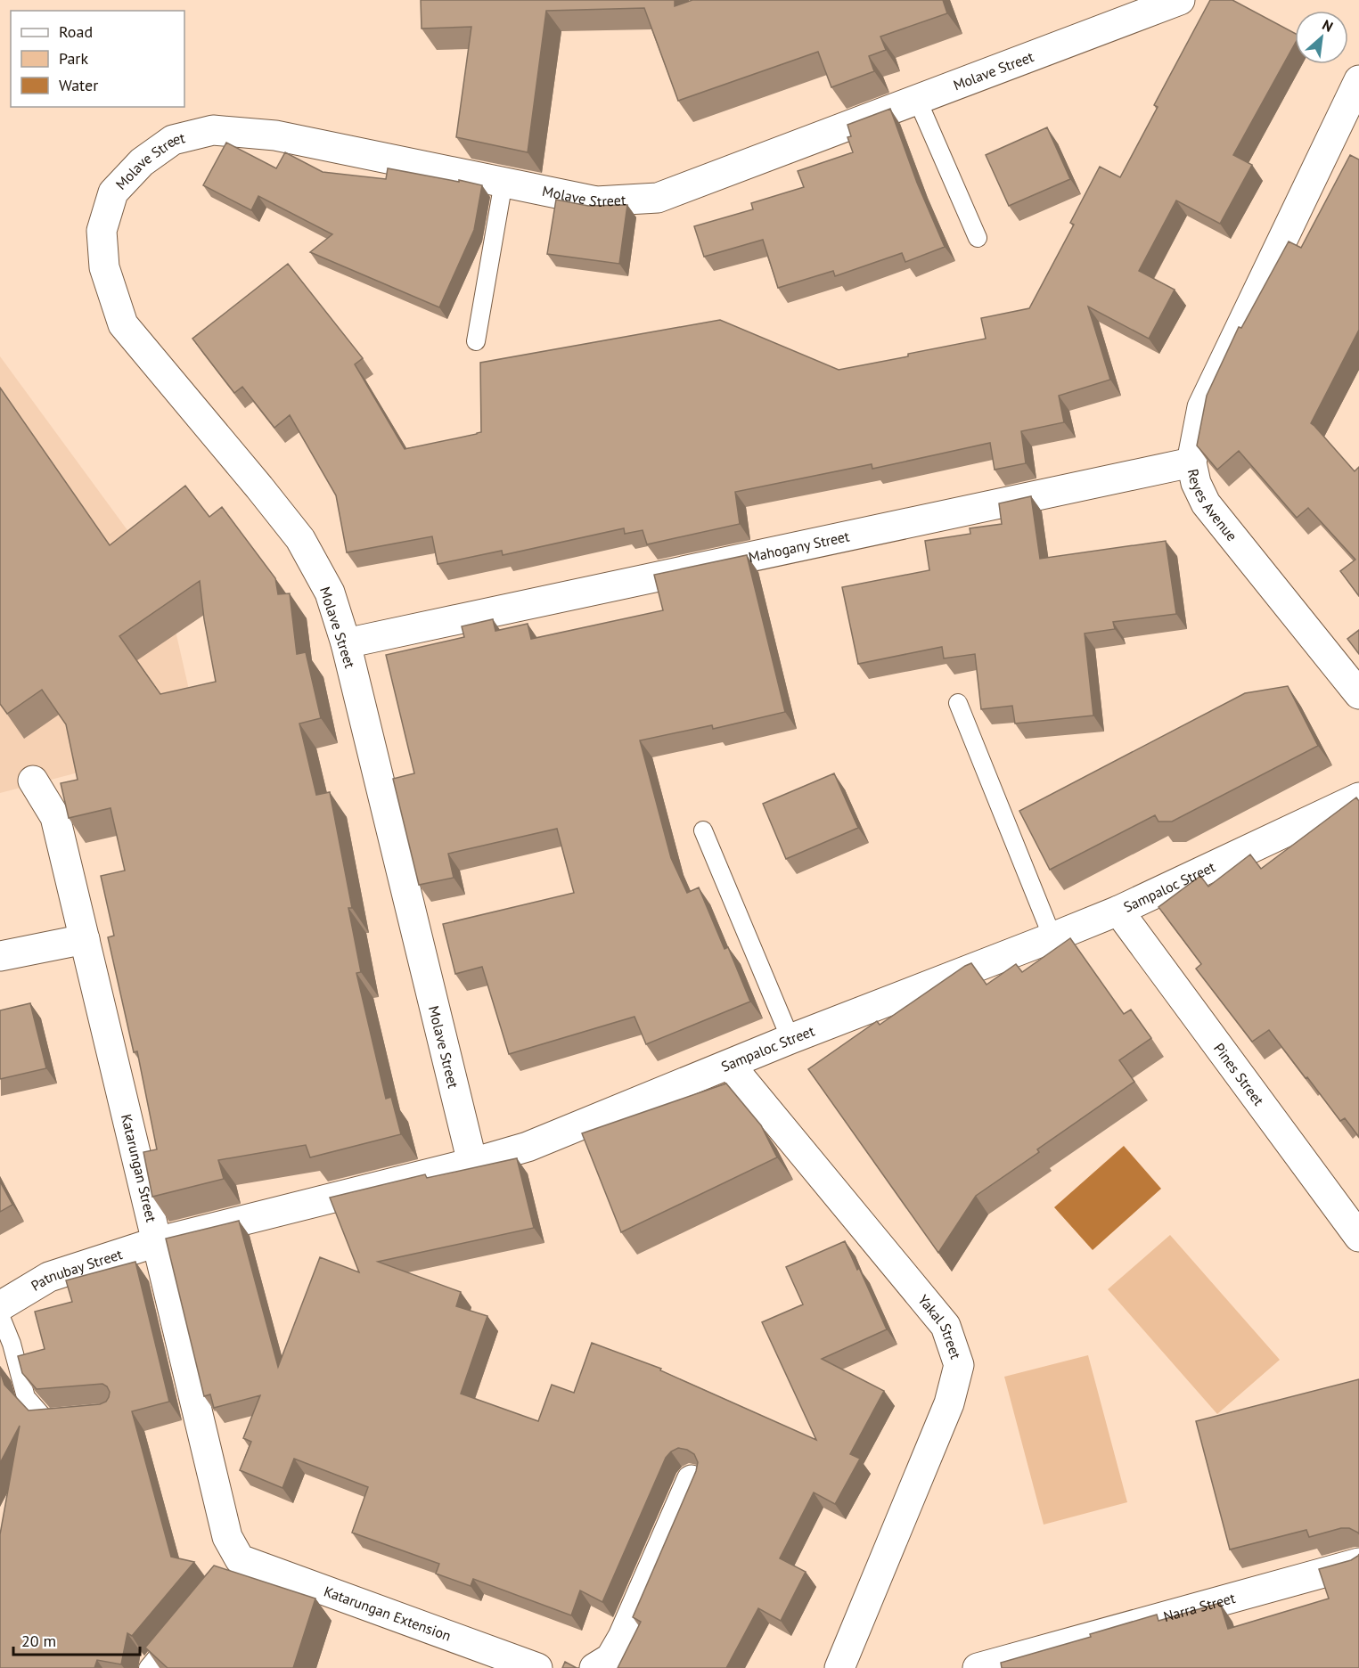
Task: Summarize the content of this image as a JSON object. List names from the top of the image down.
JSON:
{
  "streets": {
    "street": [
      "Molave Street",
      "Reyes Avenue",
      "Mahogany Street",
      "Sampaloc Street",
      "Pines Street",
      "Katarungan Street",
      "Patnubay Street",
      "Yakal Street",
      "Narra Street",
      "Katarungan Extension"
    ]
  },
  "crossings": [
    ["Molave Street", "Mahogany Street"],
    ["Molave Street", "Sampaloc Street"],
    ["Reyes Avenue", "Mahogany Street"],
    ["Sampaloc Street", "Pines Street"],
    ["Sampaloc Street", "Katarungan Street"],
    ["Sampaloc Street", "Patnubay Street"],
    ["Sampaloc Street", "Yakal Street"],
    ["Katarungan Street", "Patnubay Street"],
    ["Katarungan Street", "Katarungan Extension"]
  ],
  "legend": ["Road", "Park", "Water"],
  "scale_bar": "20 m",
  "north": "top right"
}
